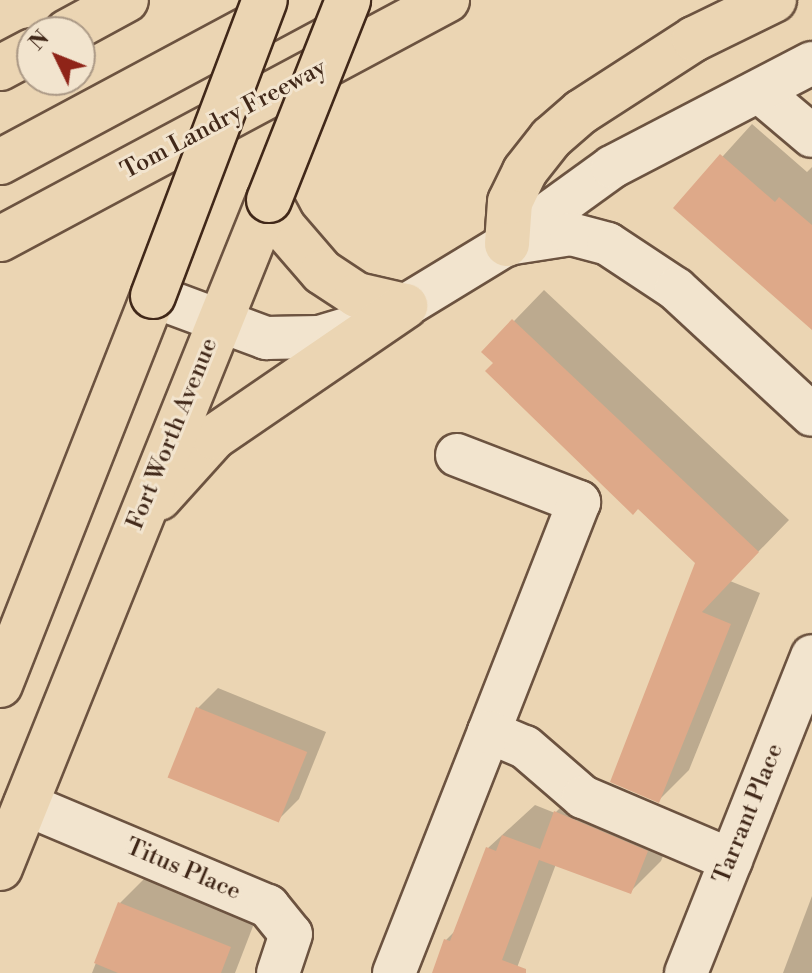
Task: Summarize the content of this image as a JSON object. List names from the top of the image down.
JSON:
{
  "streets": {
    "main road": ["Tom Landry Freeway", "Fort Worth Avenue"],
    "street": ["Tarrant Place", "Titus Place"]
  },
  "crossings": [
    ["Fort Worth Avenue", "Titus Place"]
  ],
  "north": "top left"
}
